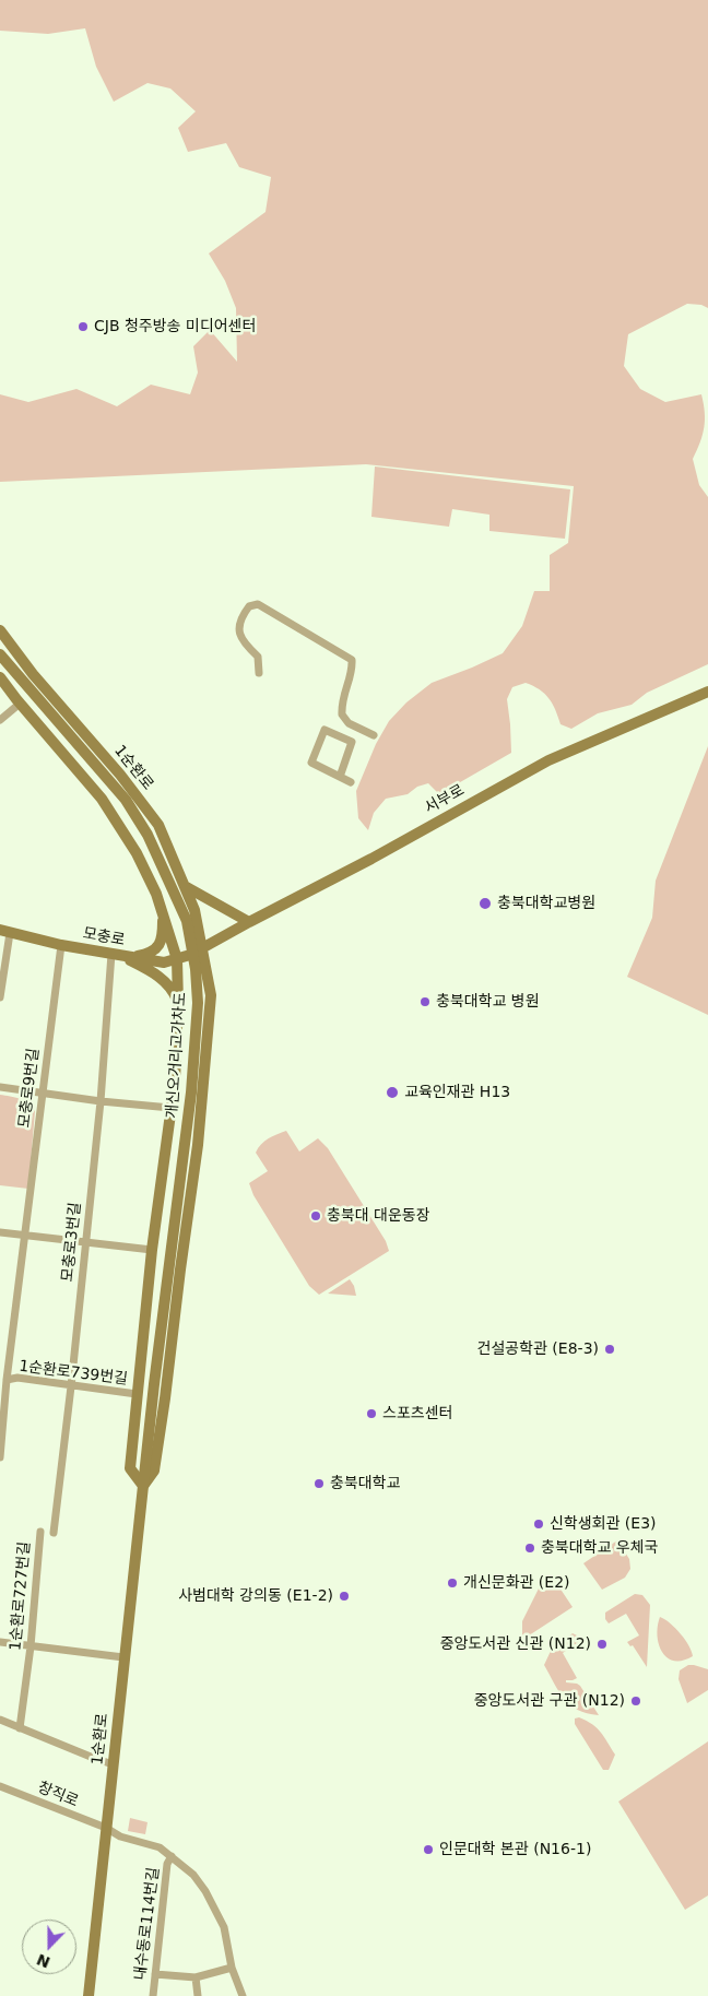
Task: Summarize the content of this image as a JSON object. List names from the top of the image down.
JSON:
{
  "streets": {
    "main road": [
      "1순환로",
      "서부로",
      "모충로",
      "개신오거리고가차도"
    ],
    "street": [
      "모충로9번길",
      "모충로3번길",
      "1순환로739번길",
      "1순환로727번길",
      "창직로",
      "내수동로114번길"
    ]
  },
  "crossings": [
    ["1순환로", "서부로"],
    ["1순환로", "모충로"],
    ["1순환로", "개신오거리고가차도"],
    ["1순환로", "창직로"],
    ["서부로", "모충로"],
    ["모충로", "모충로9번길"],
    ["모충로", "모충로3번길"],
    ["모충로9번길", "1순환로739번길"],
    ["모충로3번길", "1순환로739번길"],
    ["창직로", "내수동로114번길"]
  ],
  "places": [
    "CJB 청주방송 미디어센터",
    "충북대학교병원",
    "충북대학교 병원",
    "교육인재관 H13",
    "충북대 대운동장",
    "건설공학관 (E8-3)",
    "스포츠센터",
    "충북대학교",
    "신학생회관 (E3)",
    "충북대학교 우체국",
    "개신문화관 (E2)",
    "사범대학 강의동 (E1-2)",
    "중앙도서관 신관 (N12)",
    "중앙도서관 구관 (N12)",
    "인문대학 본관 (N16-1)"
  ],
  "north": "bottom"
}
